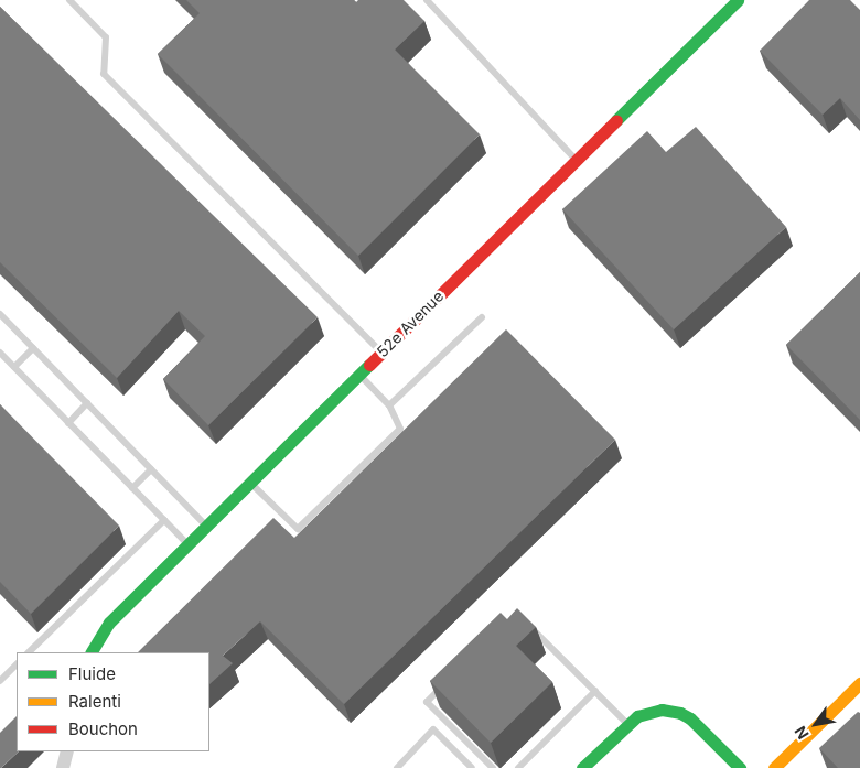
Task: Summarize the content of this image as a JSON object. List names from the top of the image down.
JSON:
{
  "streets": {
    "street": ["52e Avenue"]
  },
  "legend": ["Fluide", "Ralenti", "Bouchon"],
  "north": "bottom left"
}
